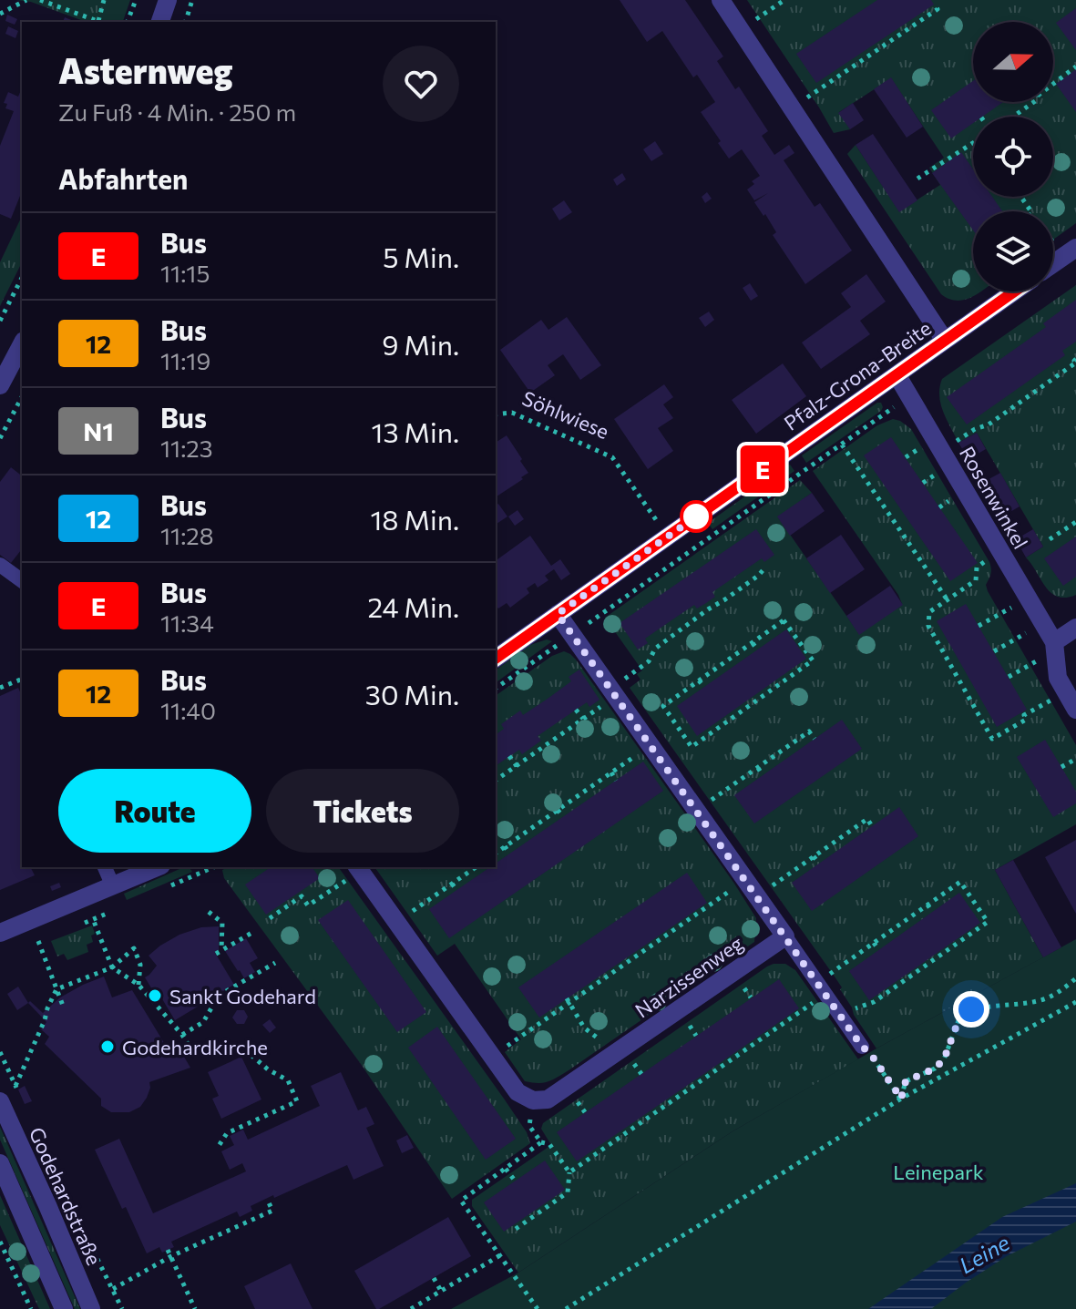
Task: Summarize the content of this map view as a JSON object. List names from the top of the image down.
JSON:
{
  "streets": {
    "street": [
      "Pfalz-Grona-Breite",
      "Rosenwinkel",
      "Narzissenweg",
      "Godehardstraße"
    ],
    "path": ["Söhlwiese"]
  },
  "crossings": [
    ["Pfalz-Grona-Breite", "Söhlwiese"],
    ["Pfalz-Grona-Breite", "Rosenwinkel"]
  ],
  "water": ["Leine"],
  "parks": ["Leinepark"],
  "places": ["Sankt Godehard", "Godehardkirche"],
  "lines": ["bus line E"],
  "north": "right",
  "page": {
    "on_map": "E",
    "heading": [
      ["Asternweg", "Zu Fuß · 4 Min. · 250 m"],
      "Abfahrten"
    ],
    "list": [
      {
        "mark": "E",
        "name": "Bus",
        "note": "11:15",
        "value": "5 Min."
      },
      {
        "mark": "12",
        "name": "Bus",
        "note": "11:19",
        "value": "9 Min."
      },
      {
        "mark": "N1",
        "name": "Bus",
        "note": "11:23",
        "value": "13 Min."
      },
      {
        "mark": "12",
        "name": "Bus",
        "note": "11:28",
        "value": "18 Min."
      },
      {
        "mark": "E",
        "name": "Bus",
        "note": "11:34",
        "value": "24 Min."
      },
      {
        "mark": "12",
        "name": "Bus",
        "note": "11:40",
        "value": "30 Min."
      }
    ],
    "buttons": ["Route", "Tickets"]
  }
}
